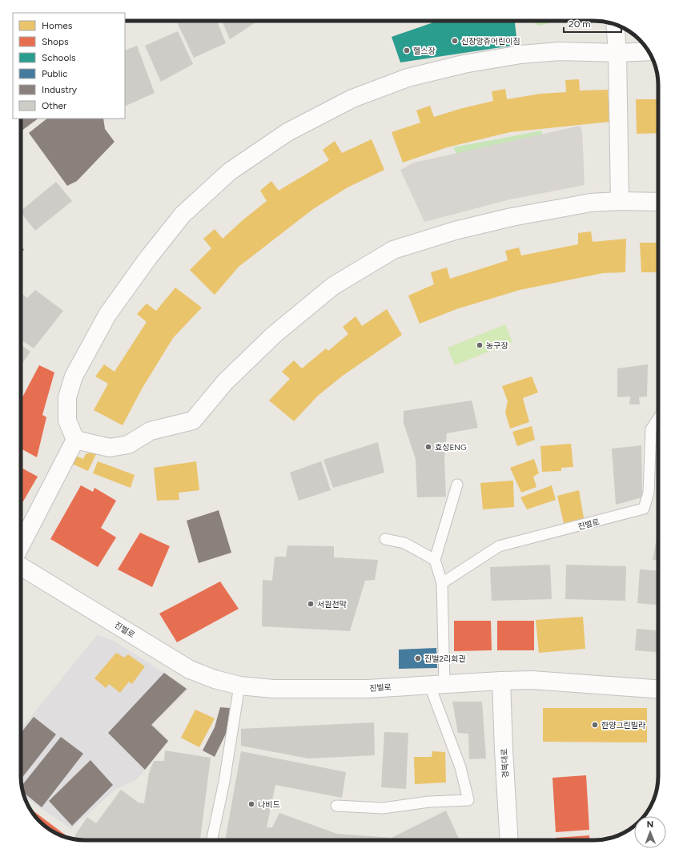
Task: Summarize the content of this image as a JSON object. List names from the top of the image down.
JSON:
{
  "streets": {
    "street": ["진벌로", "경복대로"]
  },
  "crossings": [
    ["진벌로", "경복대로"]
  ],
  "places": [
    "신창앙쥬어린이집",
    "헬스장",
    "농구장",
    "효성ENG",
    "서원천막",
    "진벌2리회관",
    "한양그린빌라",
    "나비드"
  ],
  "legend": [
    "Homes",
    "Shops",
    "Schools",
    "Public",
    "Industry",
    "Other"
  ],
  "scale_bar": "20 m",
  "north": "top"
}
